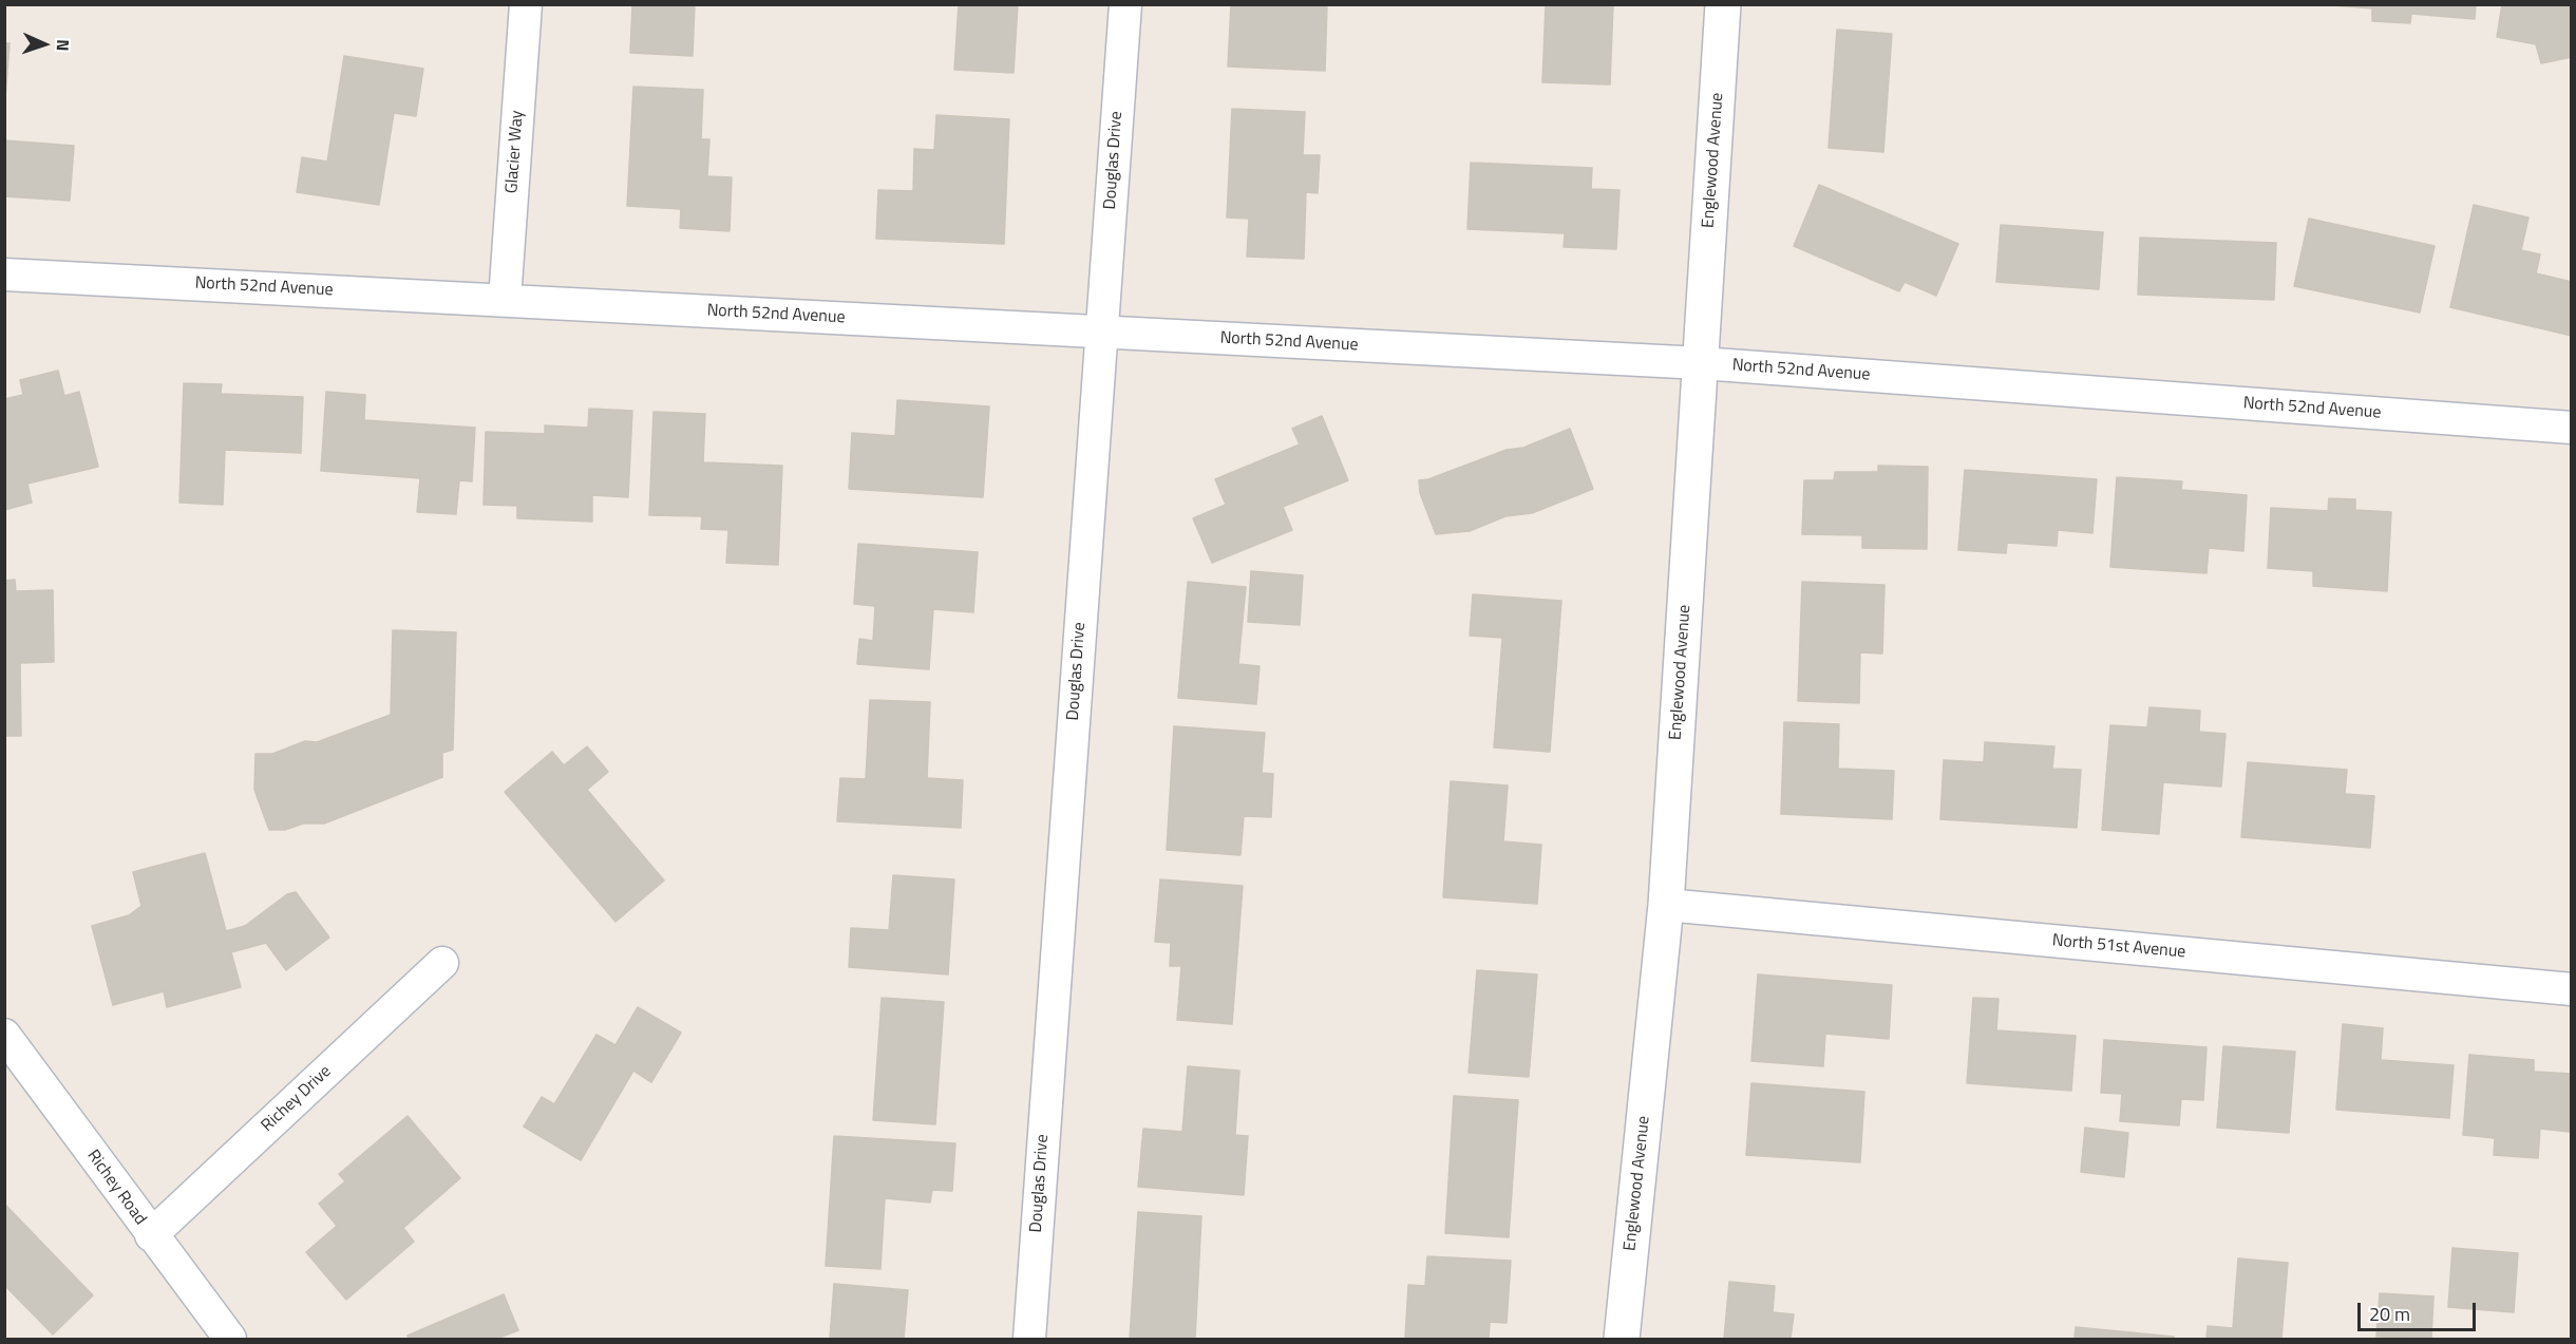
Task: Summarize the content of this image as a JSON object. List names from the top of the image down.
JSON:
{
  "streets": {
    "street": [
      "Glacier Way",
      "Douglas Drive",
      "Englewood Avenue",
      "North 52nd Avenue",
      "North 51st Avenue",
      "Richey Drive",
      "Richey Road"
    ]
  },
  "crossings": [
    ["Glacier Way", "North 52nd Avenue"],
    ["Douglas Drive", "North 52nd Avenue"],
    ["Englewood Avenue", "North 52nd Avenue"],
    ["Englewood Avenue", "North 51st Avenue"],
    ["Richey Drive", "Richey Road"]
  ],
  "scale_bar": "20 m",
  "north": "right"
}
